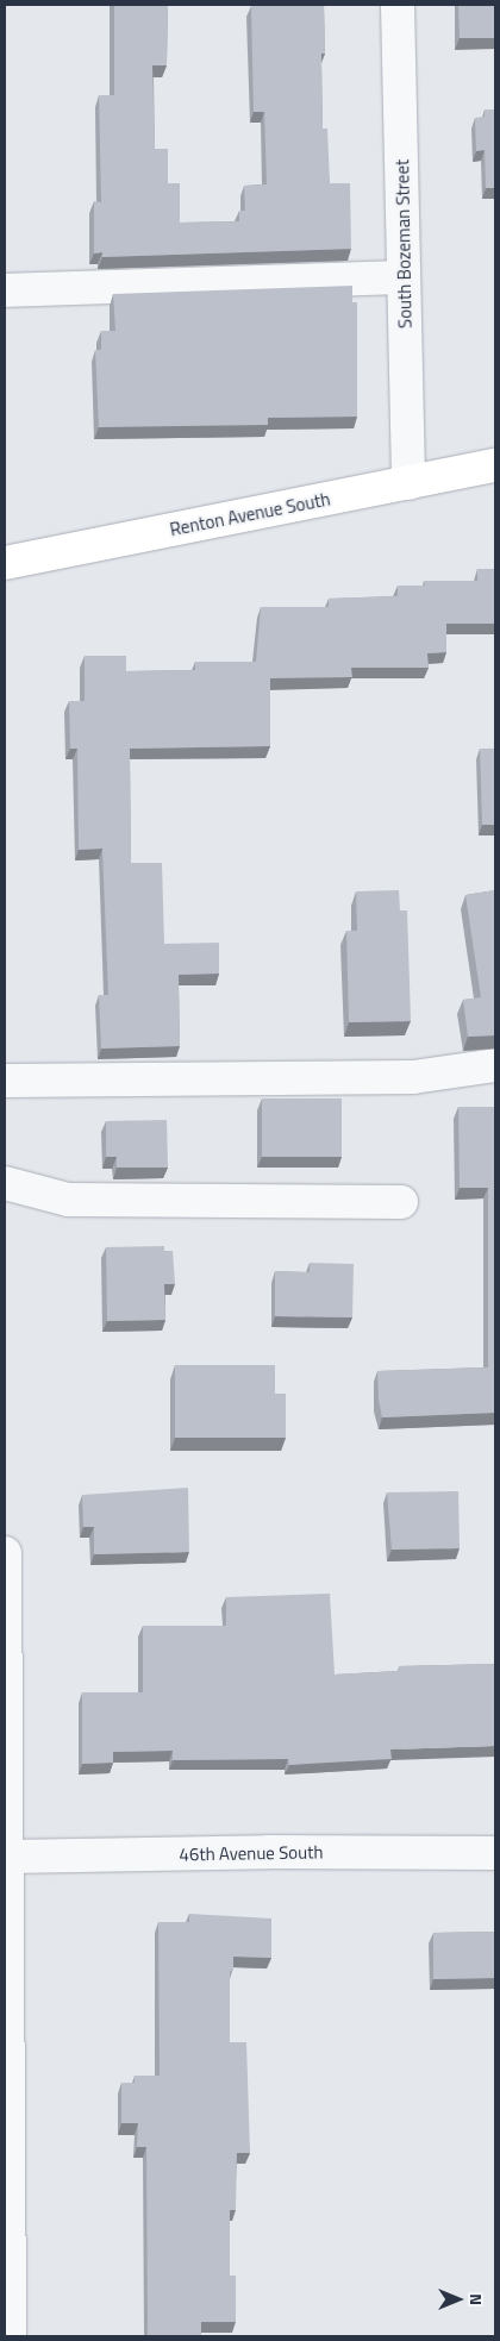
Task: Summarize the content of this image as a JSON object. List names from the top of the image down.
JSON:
{
  "streets": {
    "main road": ["Renton Avenue South"],
    "street": ["South Bozeman Street", "46th Avenue South"]
  },
  "crossings": [
    ["South Bozeman Street", "Renton Avenue South"]
  ],
  "north": "right"
}
